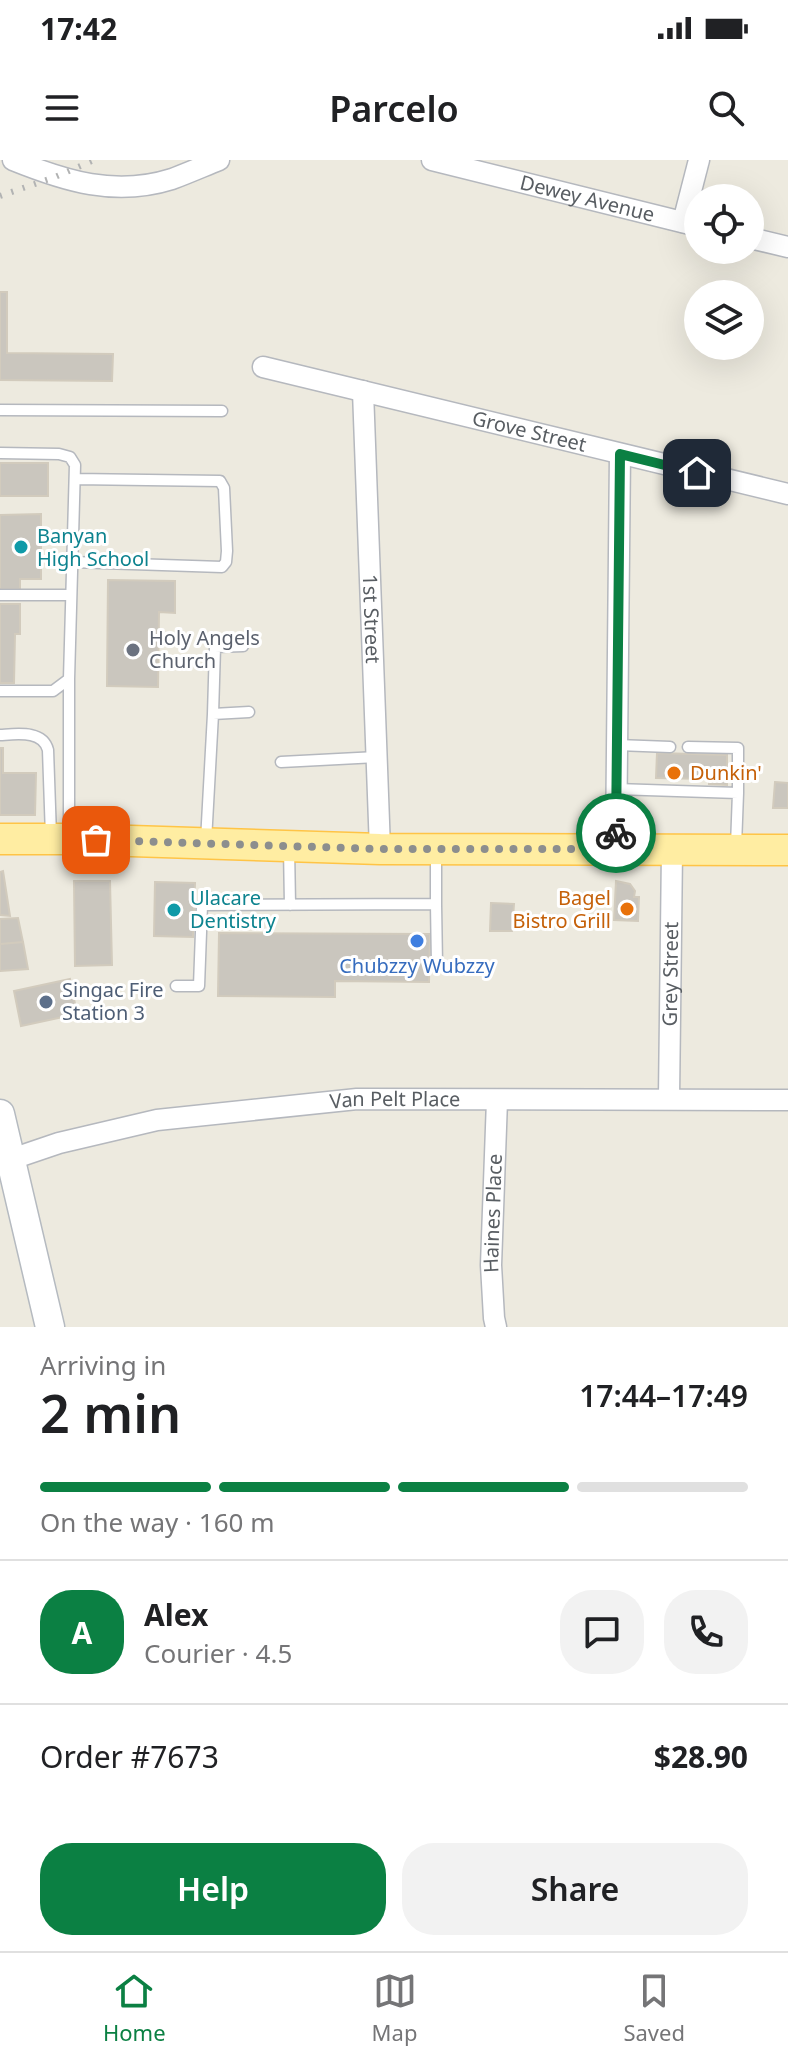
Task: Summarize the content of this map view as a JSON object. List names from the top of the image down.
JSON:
{
  "streets": {
    "street": [
      "Dewey Avenue",
      "Grove Street",
      "1st Street",
      "Grey Street",
      "Van Pelt Place",
      "Haines Place"
    ]
  },
  "crossings": [
    ["Grove Street", "1st Street"],
    ["Grey Street", "Van Pelt Place"],
    ["Van Pelt Place", "Haines Place"]
  ],
  "places": [
    "Banyan High School",
    "Holy Angels Church",
    "Dunkin'",
    "Bagel Bistro Grill",
    "Ulacare Dentistry",
    "Chubzzy Wubzzy",
    "Singac Fire Station 3"
  ],
  "page": {
    "status": "17:42",
    "header": "Parcelo",
    "heading": ["2 min", "Arriving in", "17:44–17:49"],
    "panel": [
      "Alex",
      "Courier · 4.5",
      "Order #7673",
      "$28.90"
    ],
    "bar": "On the way · 160 m",
    "round": "A",
    "buttons": ["Help", "Share"],
    "tabs": ["Home", "Map", "Saved"]
  }
}
